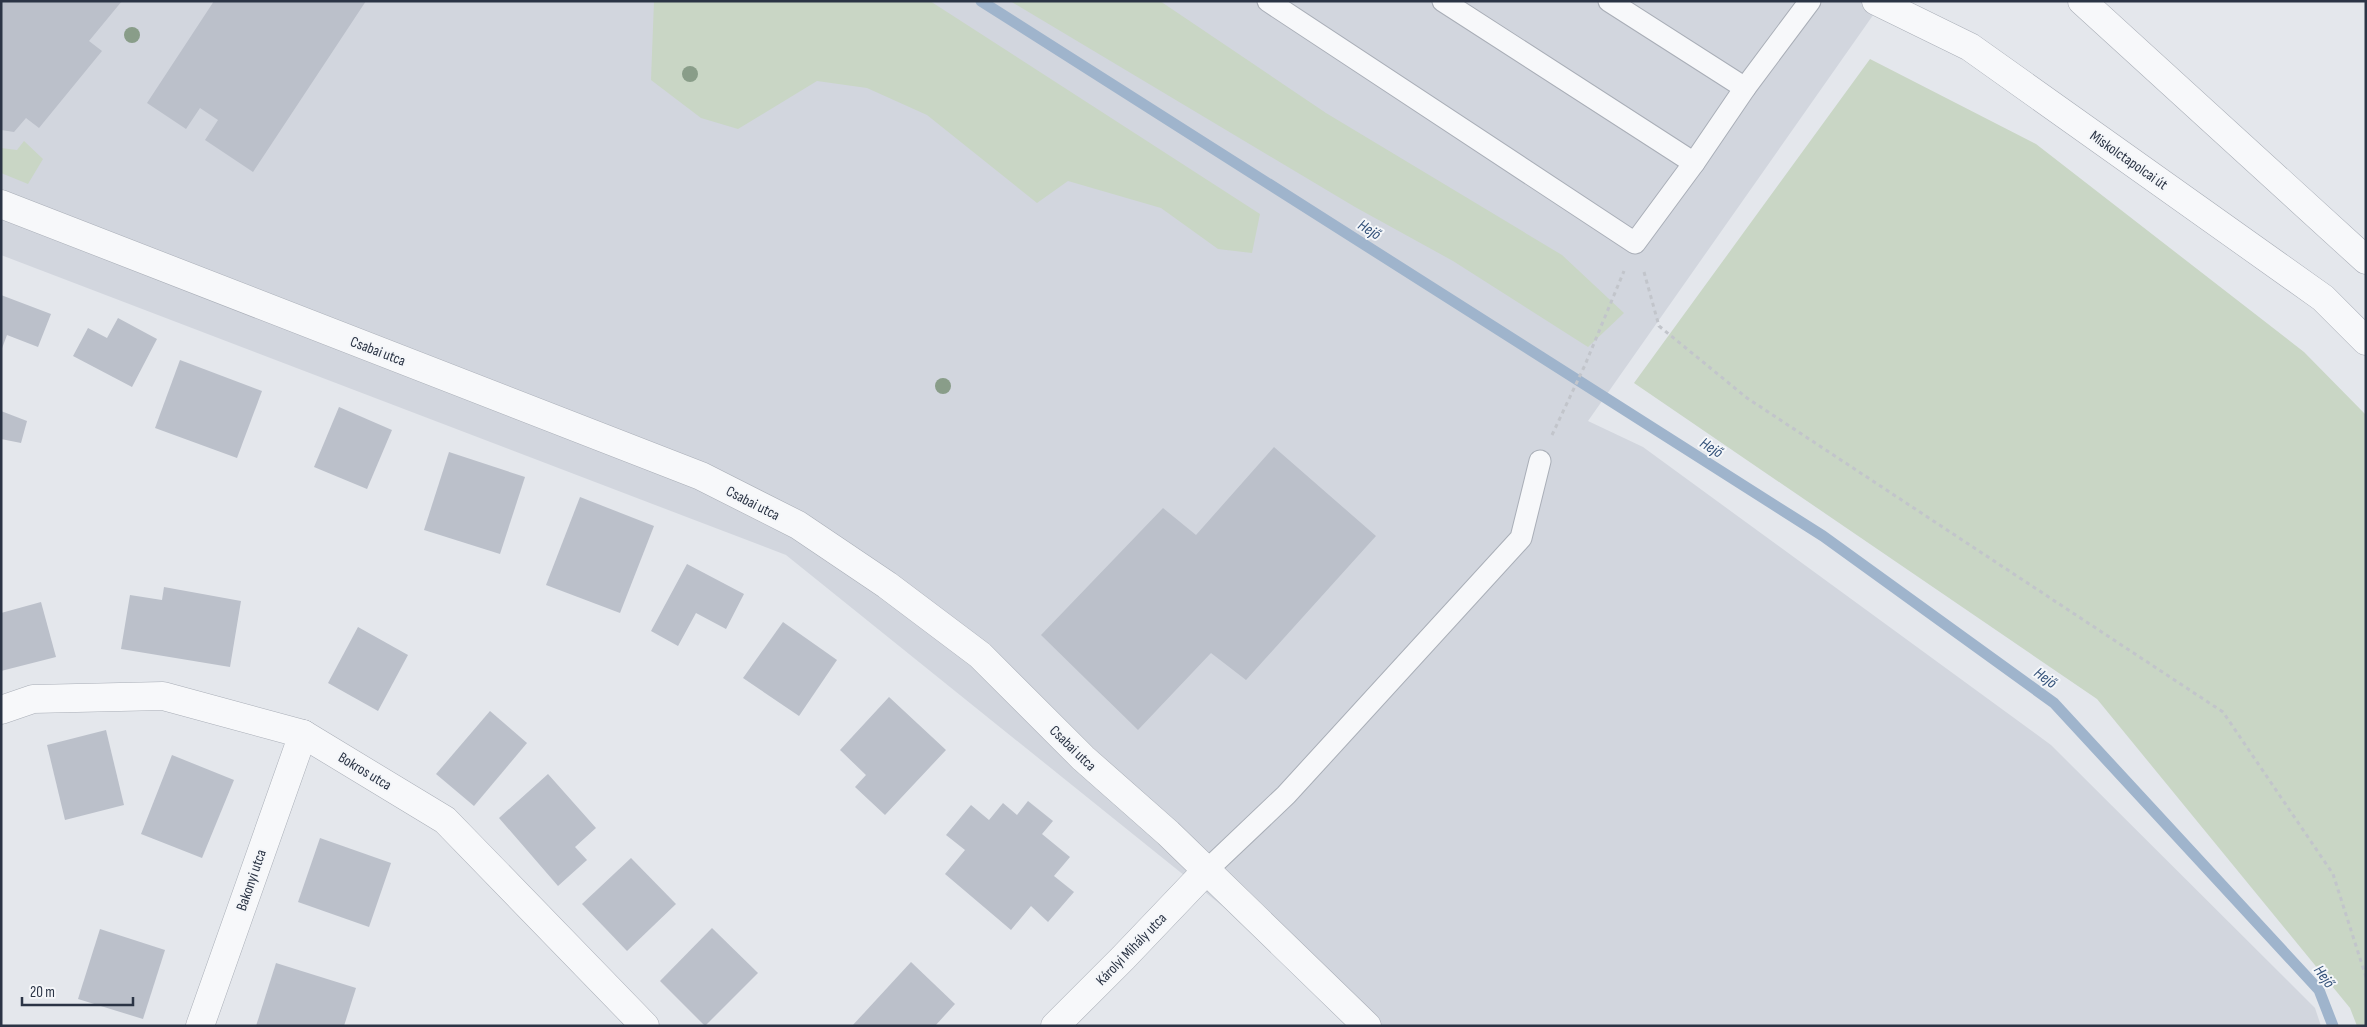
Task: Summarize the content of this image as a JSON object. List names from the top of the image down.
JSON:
{
  "streets": {
    "street": [
      "Miskolctapolcai út",
      "Csabai utca",
      "Bokros utca",
      "Bakonyi utca",
      "Károlyi Mihály utca"
    ]
  },
  "crossings": [
    ["Csabai utca", "Károlyi Mihály utca"],
    ["Bokros utca", "Bakonyi utca"]
  ],
  "water": ["Hejő"],
  "scale_bar": "20 m"
}
